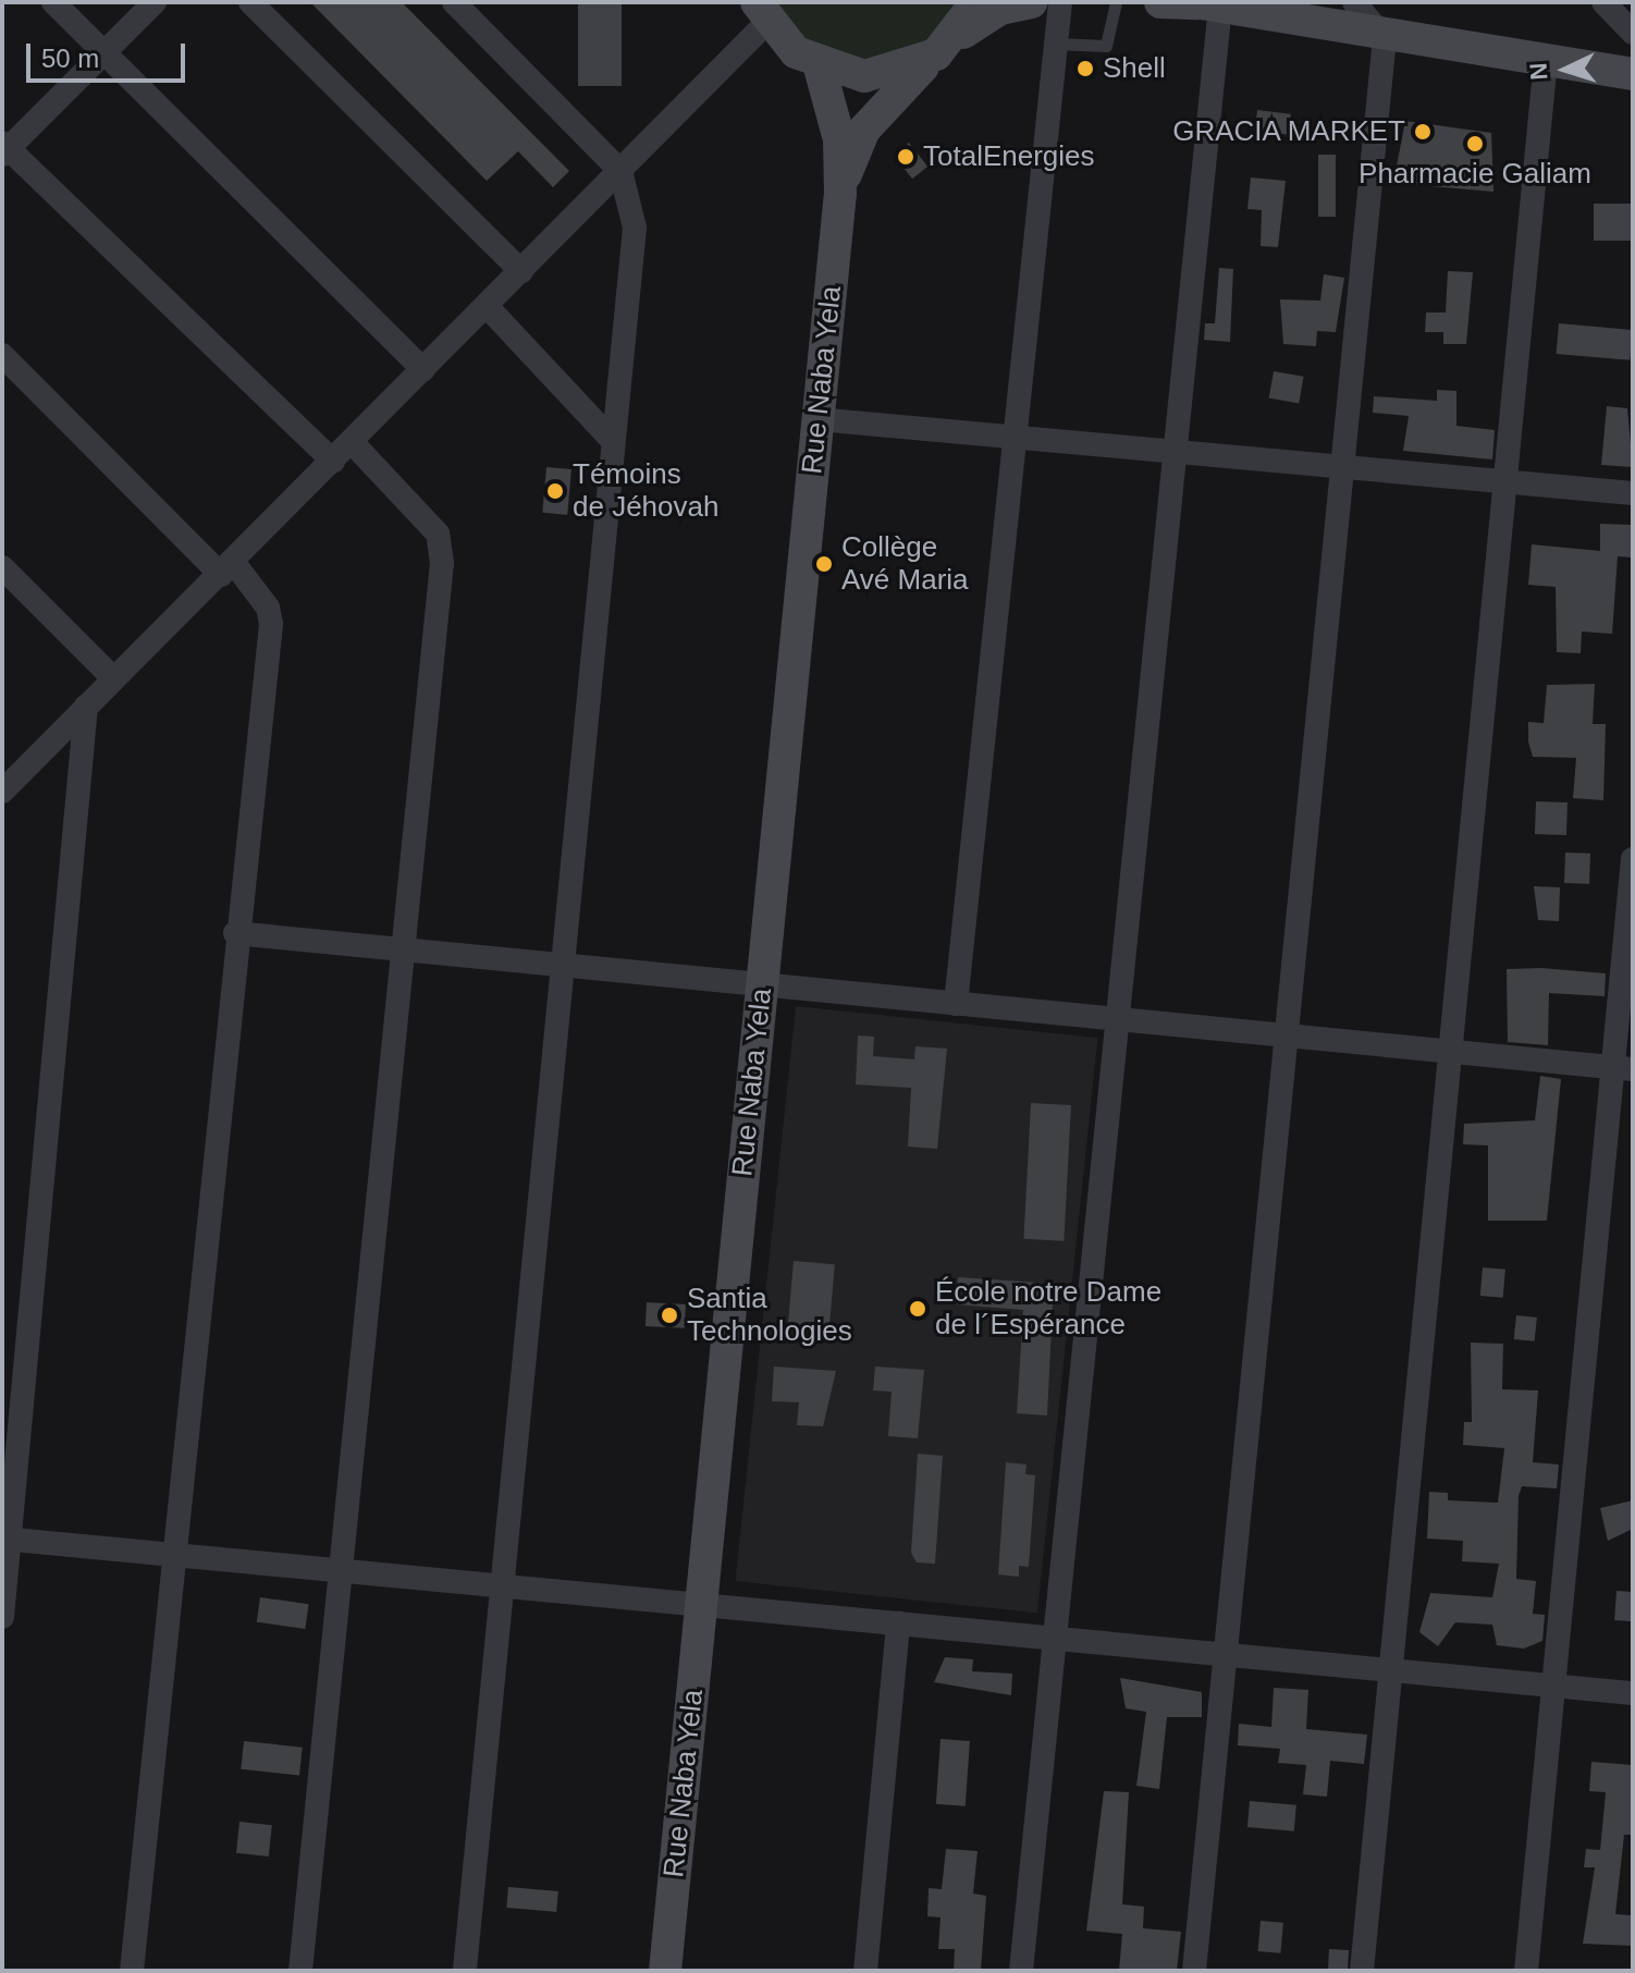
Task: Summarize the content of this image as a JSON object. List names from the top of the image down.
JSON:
{
  "streets": {
    "street": ["Rue Naba Yela"]
  },
  "places": [
    "Shell",
    "GRACIA MARKET",
    "Pharmacie Galiam",
    "TotalEnergies",
    "Témoins de Jéhovah",
    "Collège Avé Maria",
    "École notre Dame de l´Espérance",
    "Santia Technologies"
  ],
  "scale_bar": "50 m",
  "north": "left"
}
